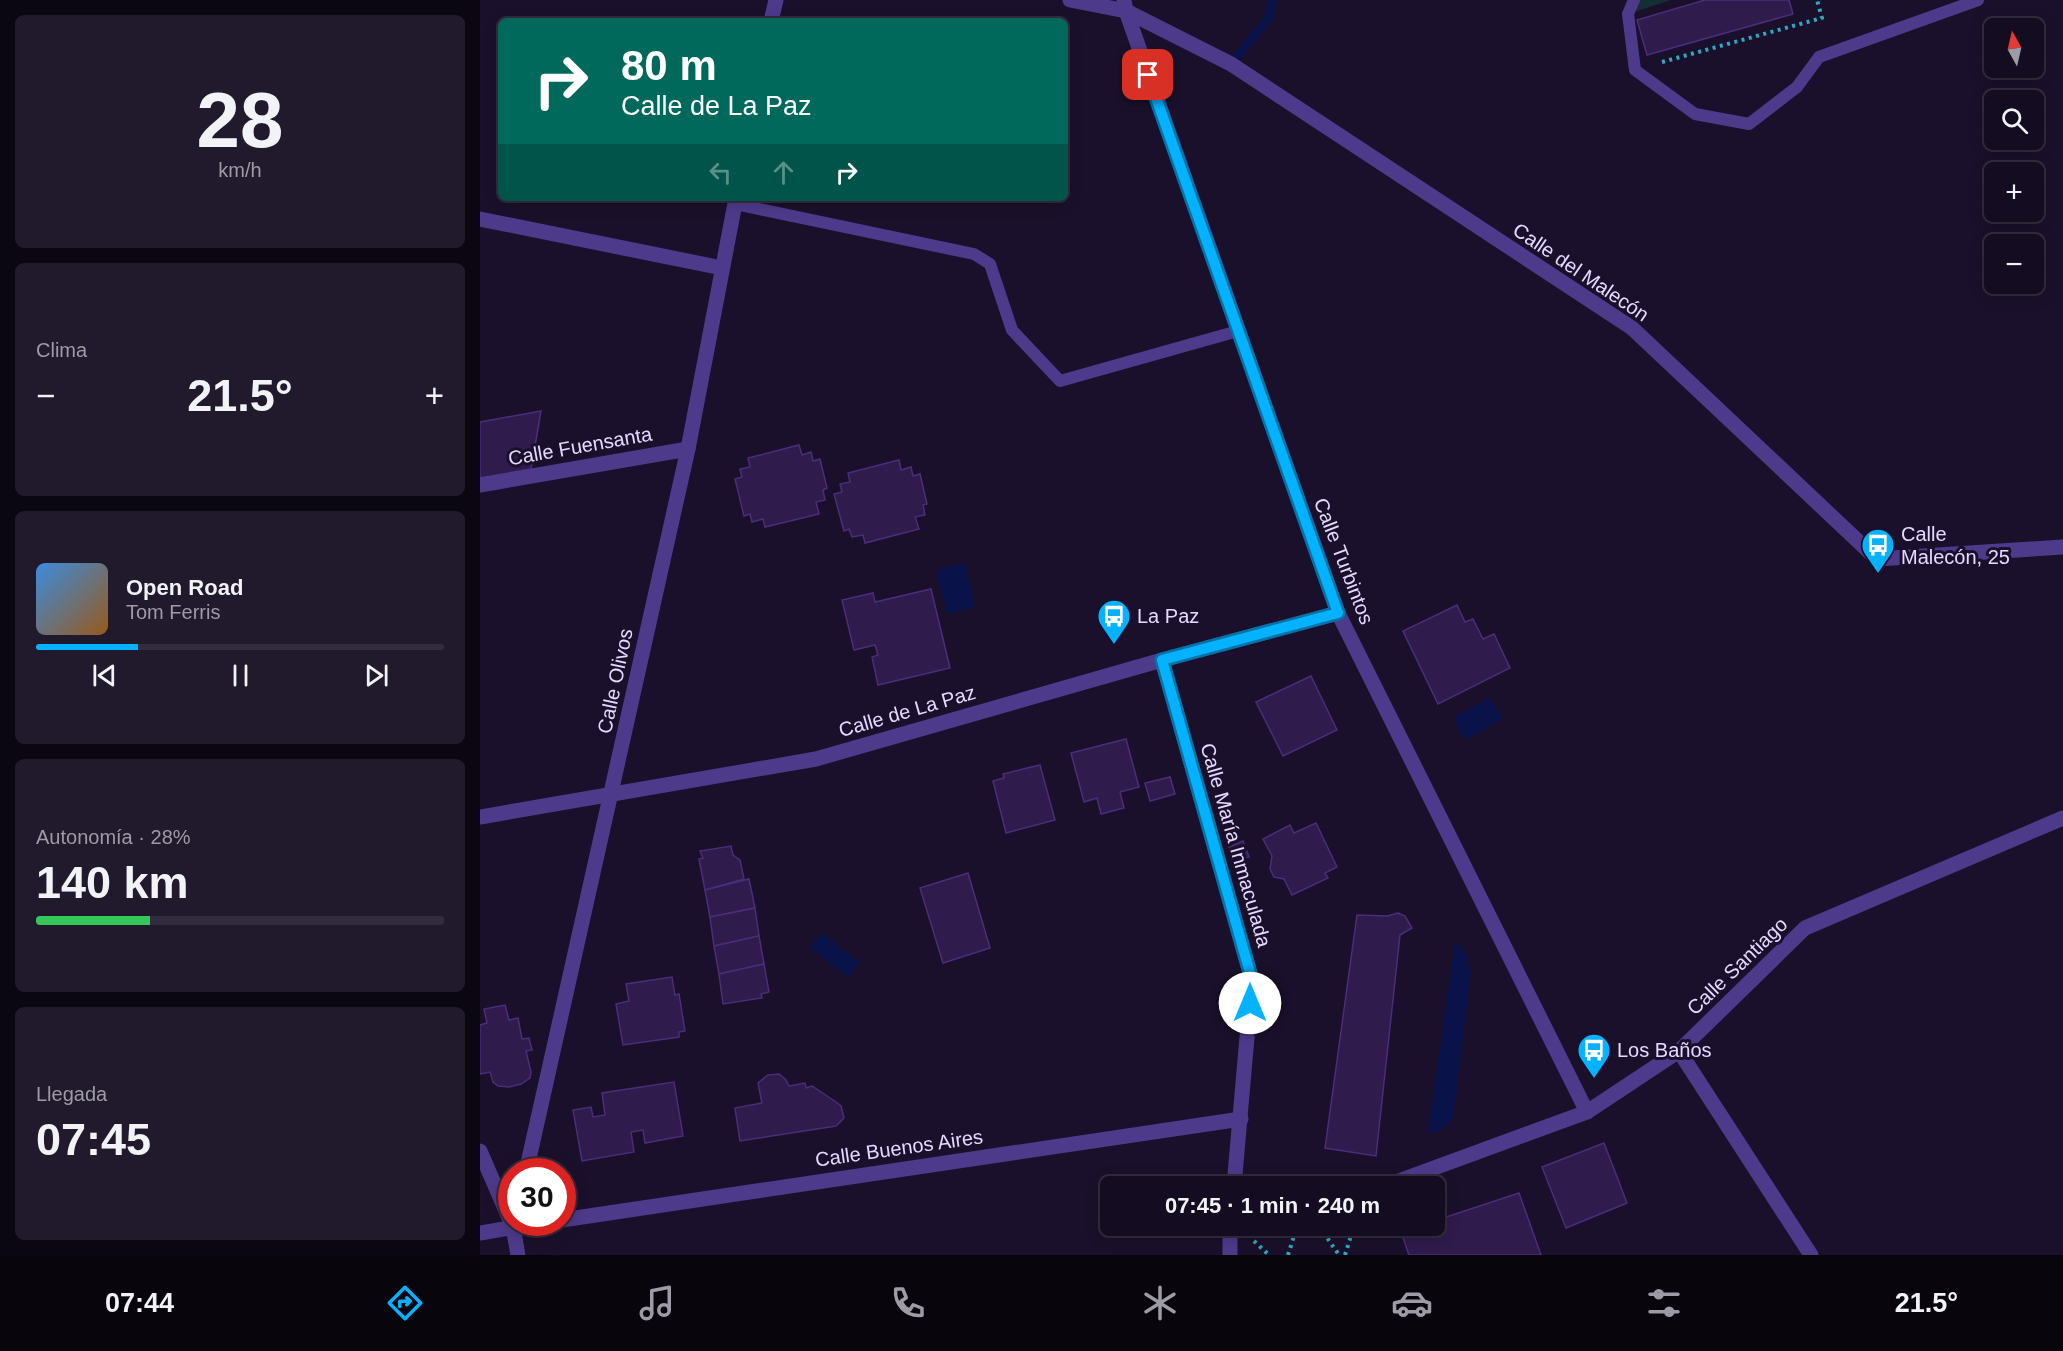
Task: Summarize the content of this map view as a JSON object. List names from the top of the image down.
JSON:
{
  "streets": {
    "street": [
      "Calle del Malecón",
      "Calle Fuensanta",
      "Calle Turbintos",
      "Calle Olivos",
      "Calle de La Paz",
      "Calle María Inmaculada",
      "Calle Santiago",
      "Calle Buenos Aires"
    ]
  },
  "crossings": [
    ["Calle del Malecón", "Calle Turbintos"],
    ["Calle Fuensanta", "Calle Olivos"],
    ["Calle Turbintos", "Calle de La Paz"],
    ["Calle Turbintos", "Calle Santiago"],
    ["Calle Olivos", "Calle de La Paz"],
    ["Calle de La Paz", "Calle María Inmaculada"],
    ["Calle María Inmaculada", "Calle Buenos Aires"]
  ],
  "places": {
    "bus stop": ["Calle Malecón, 25", "La Paz", "Los Baños"]
  },
  "north": "top",
  "page": {
    "tile": [
      ["28", "km/h"],
      "Clima",
      ["Autonomía · 28%", "140 km"],
      ["Llegada", "07:45"]
    ],
    "map_buttons": ["+", "−"],
    "turn": ["80 m", "Calle de La Paz"],
    "heat": ["−", "21.5°", "+"],
    "song": ["Open Road", "Tom Ferris"],
    "limit": "30",
    "trip": "07:45 · 1 min · 240 m",
    "tabs": ["07:44", "21.5°"]
  }
}
